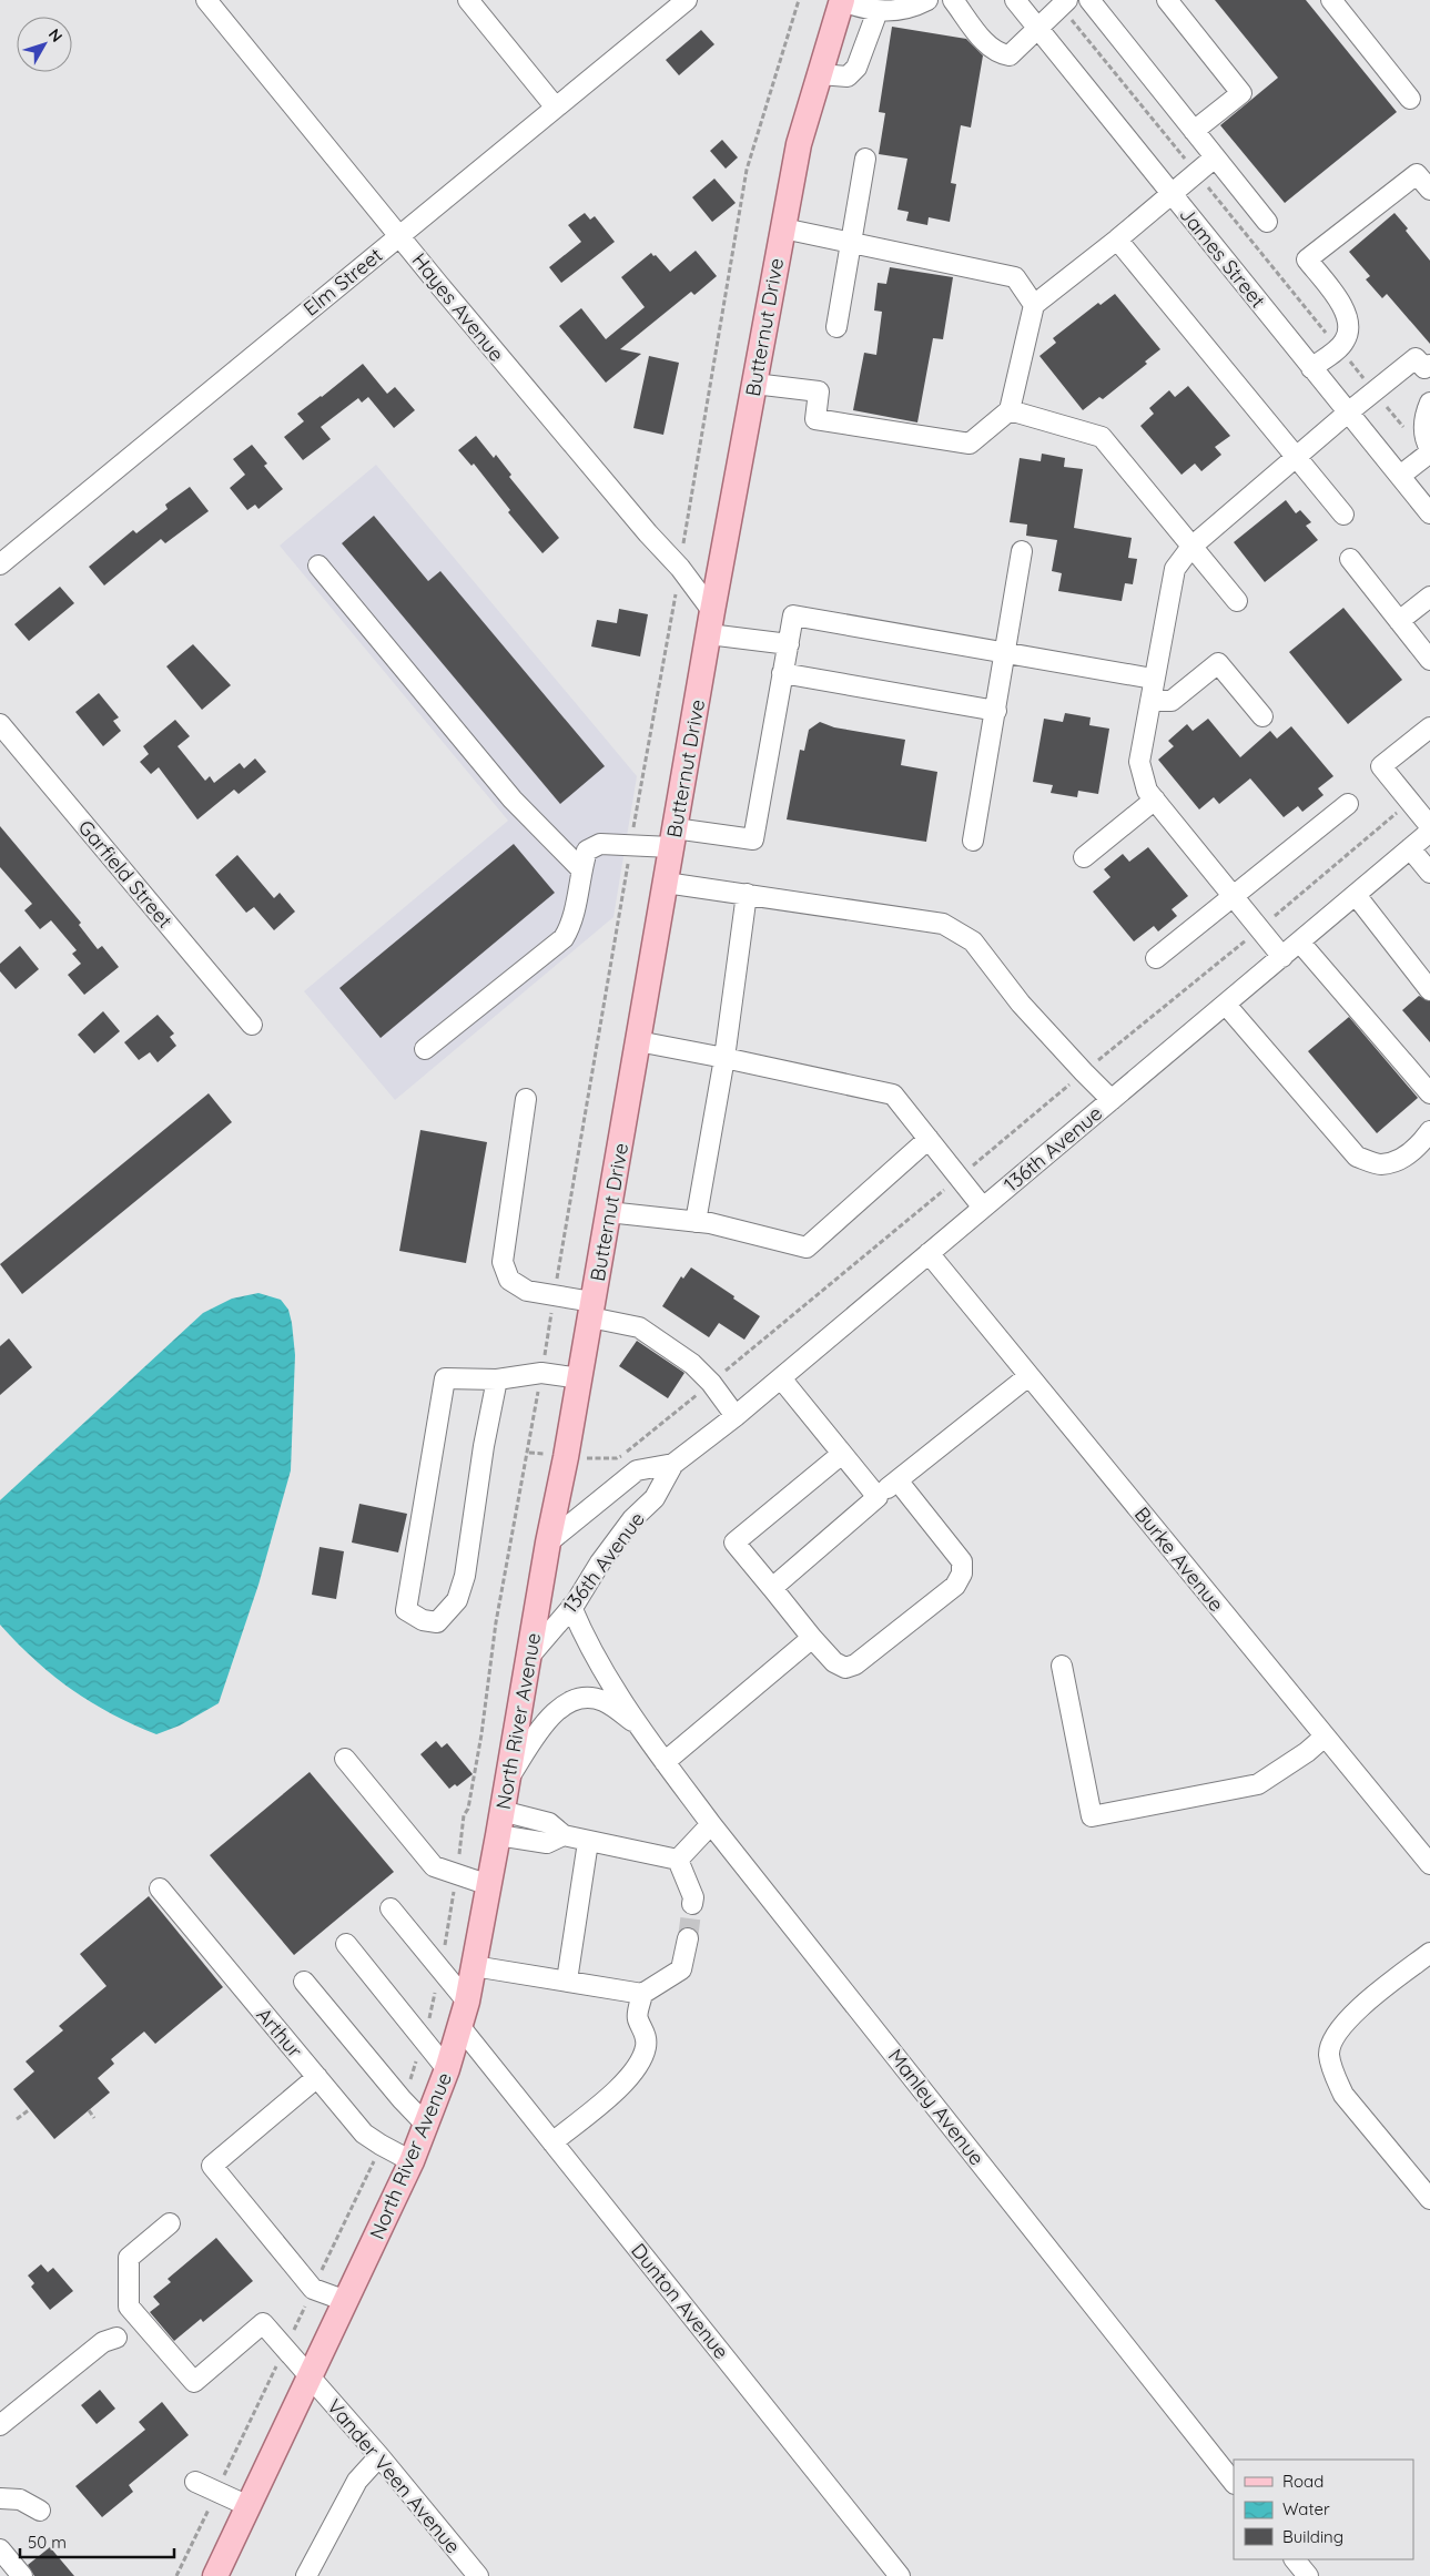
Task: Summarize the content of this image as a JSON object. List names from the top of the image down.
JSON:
{
  "streets": {
    "main road": ["Butternut Drive", "North River Avenue"],
    "street": [
      "James Street",
      "Elm Street",
      "Hayes Avenue",
      "Garfield Street",
      "136th Avenue",
      "Burke Avenue",
      "Arthur",
      "Manley Avenue",
      "Dunton Avenue",
      "Vander Veen Avenue"
    ]
  },
  "crossings": [
    ["Elm Street", "Hayes Avenue"],
    ["Hayes Avenue", "Butternut Drive"],
    ["Butternut Drive", "136th Avenue"],
    ["Butternut Drive", "North River Avenue"],
    ["136th Avenue", "Burke Avenue"],
    ["136th Avenue", "North River Avenue"],
    ["136th Avenue", "Manley Avenue"],
    ["North River Avenue", "Arthur"],
    ["North River Avenue", "Manley Avenue"],
    ["North River Avenue", "Dunton Avenue"],
    ["North River Avenue", "Vander Veen Avenue"]
  ],
  "legend": ["Road", "Water", "Building"],
  "scale_bar": "50 m",
  "north": "top right"
}
